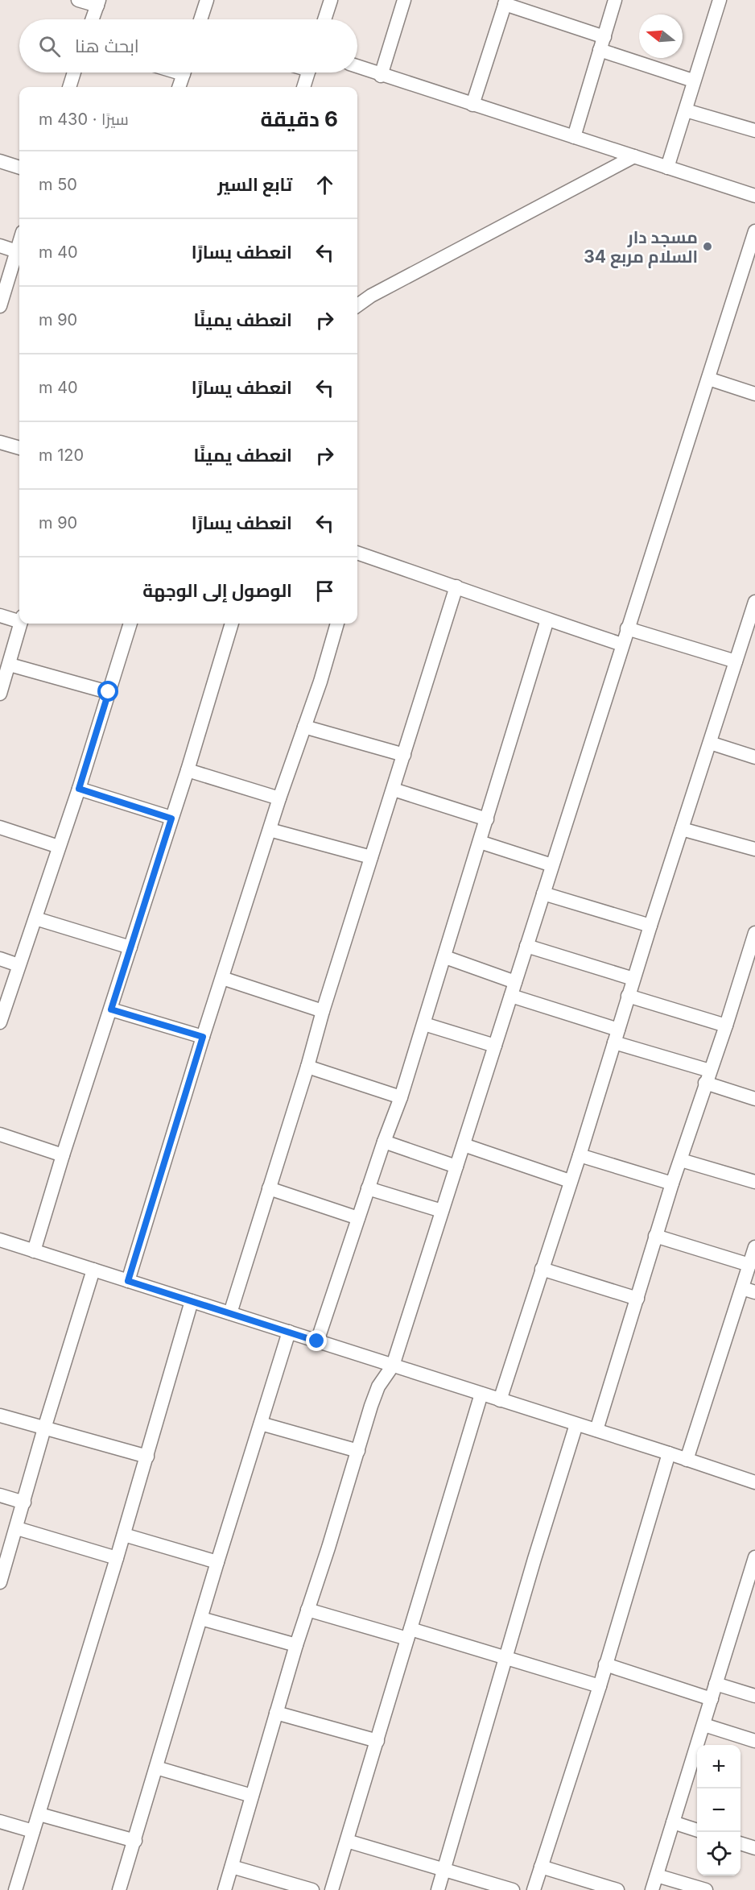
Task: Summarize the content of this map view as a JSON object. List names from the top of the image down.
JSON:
{
  "places": ["مسجد دار السلام مربع 34"],
  "north": "left",
  "page": {
    "search": "ابحث هنا",
    "heading": ["6 دقيقة", "سيرًا · 430 m"],
    "list": [
      ["تابع السير", "50 m"],
      ["انعطف يسارًا", "40 m"],
      ["انعطف يمينًا", "90 m"],
      ["انعطف يسارًا", "40 m"],
      ["انعطف يمينًا", "120 m"],
      ["انعطف يسارًا", "90 m"],
      "الوصول إلى الوجهة"
    ],
    "map_buttons": ["+", "−"]
  }
}
